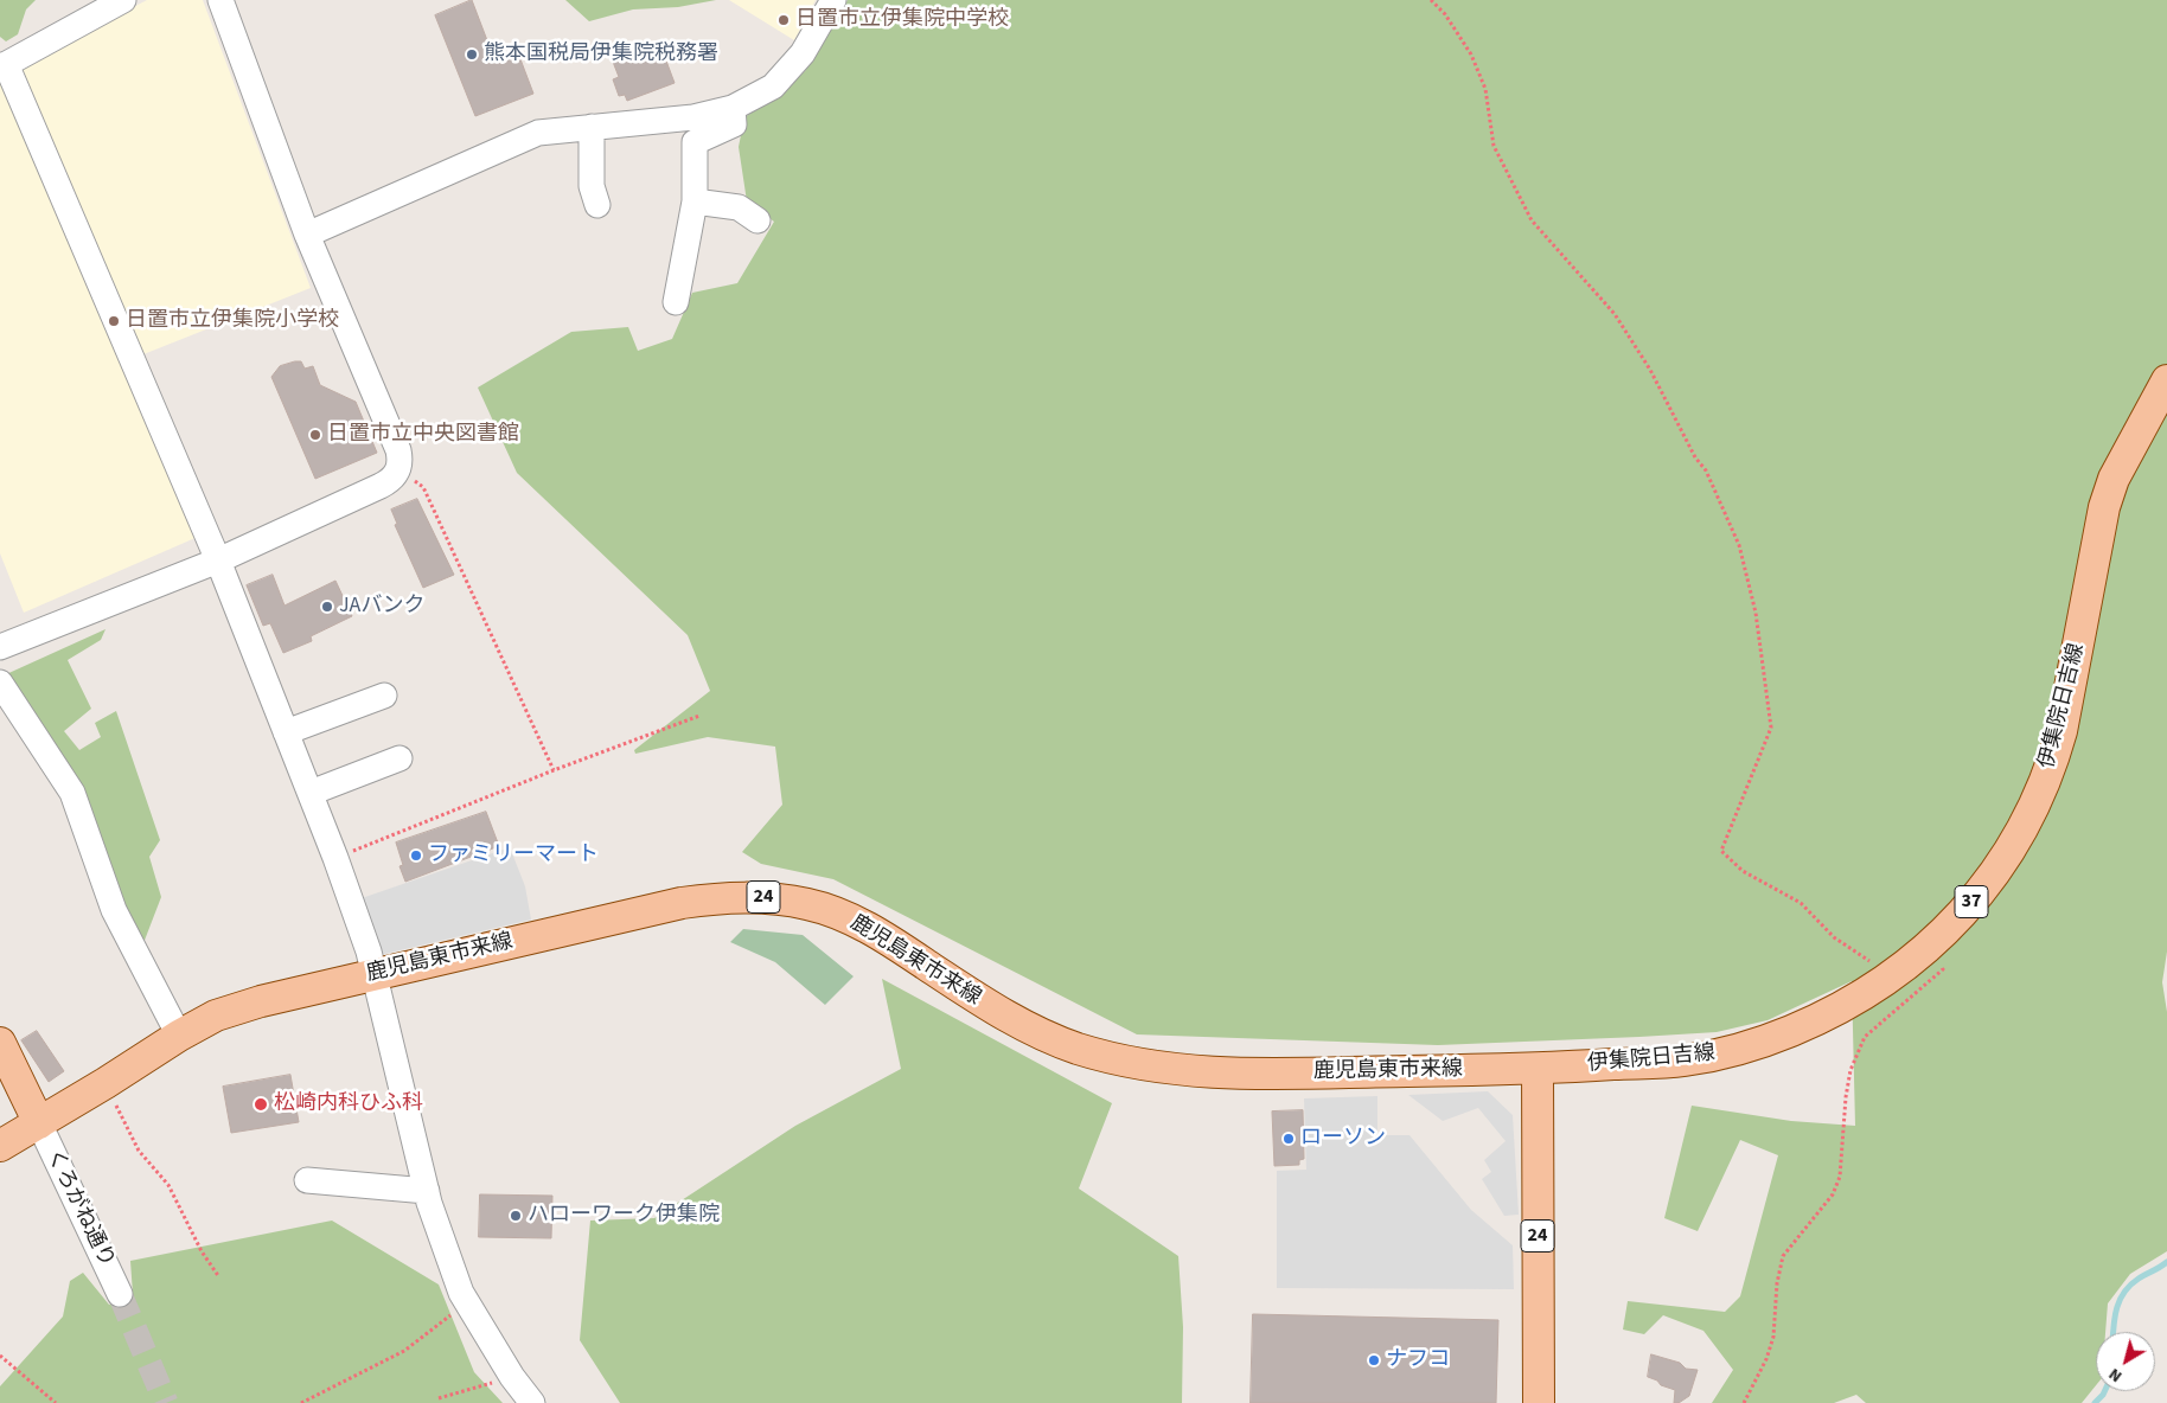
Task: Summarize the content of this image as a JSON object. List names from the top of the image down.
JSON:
{
  "streets": {
    "main road": [
      "伊集院日吉線",
      "24",
      "37",
      "鹿児島東市来線"
    ],
    "street": ["くろがね通り"]
  },
  "crossings": [
    ["伊集院日吉線", "24"],
    ["伊集院日吉線", "鹿児島東市来線"],
    ["24", "鹿児島東市来線"],
    ["鹿児島東市来線", "くろがね通り"]
  ],
  "places": [
    "日置市立伊集院中学校",
    "熊本国税局伊集院税務署",
    "日置市立伊集院小学校",
    "日置市立中央図書館",
    "JAバンク",
    "ファミリーマート",
    "松崎内科ひふ科",
    "ローソン",
    "ハローワーク伊集院",
    "ナフコ"
  ],
  "north": "bottom left"
}
